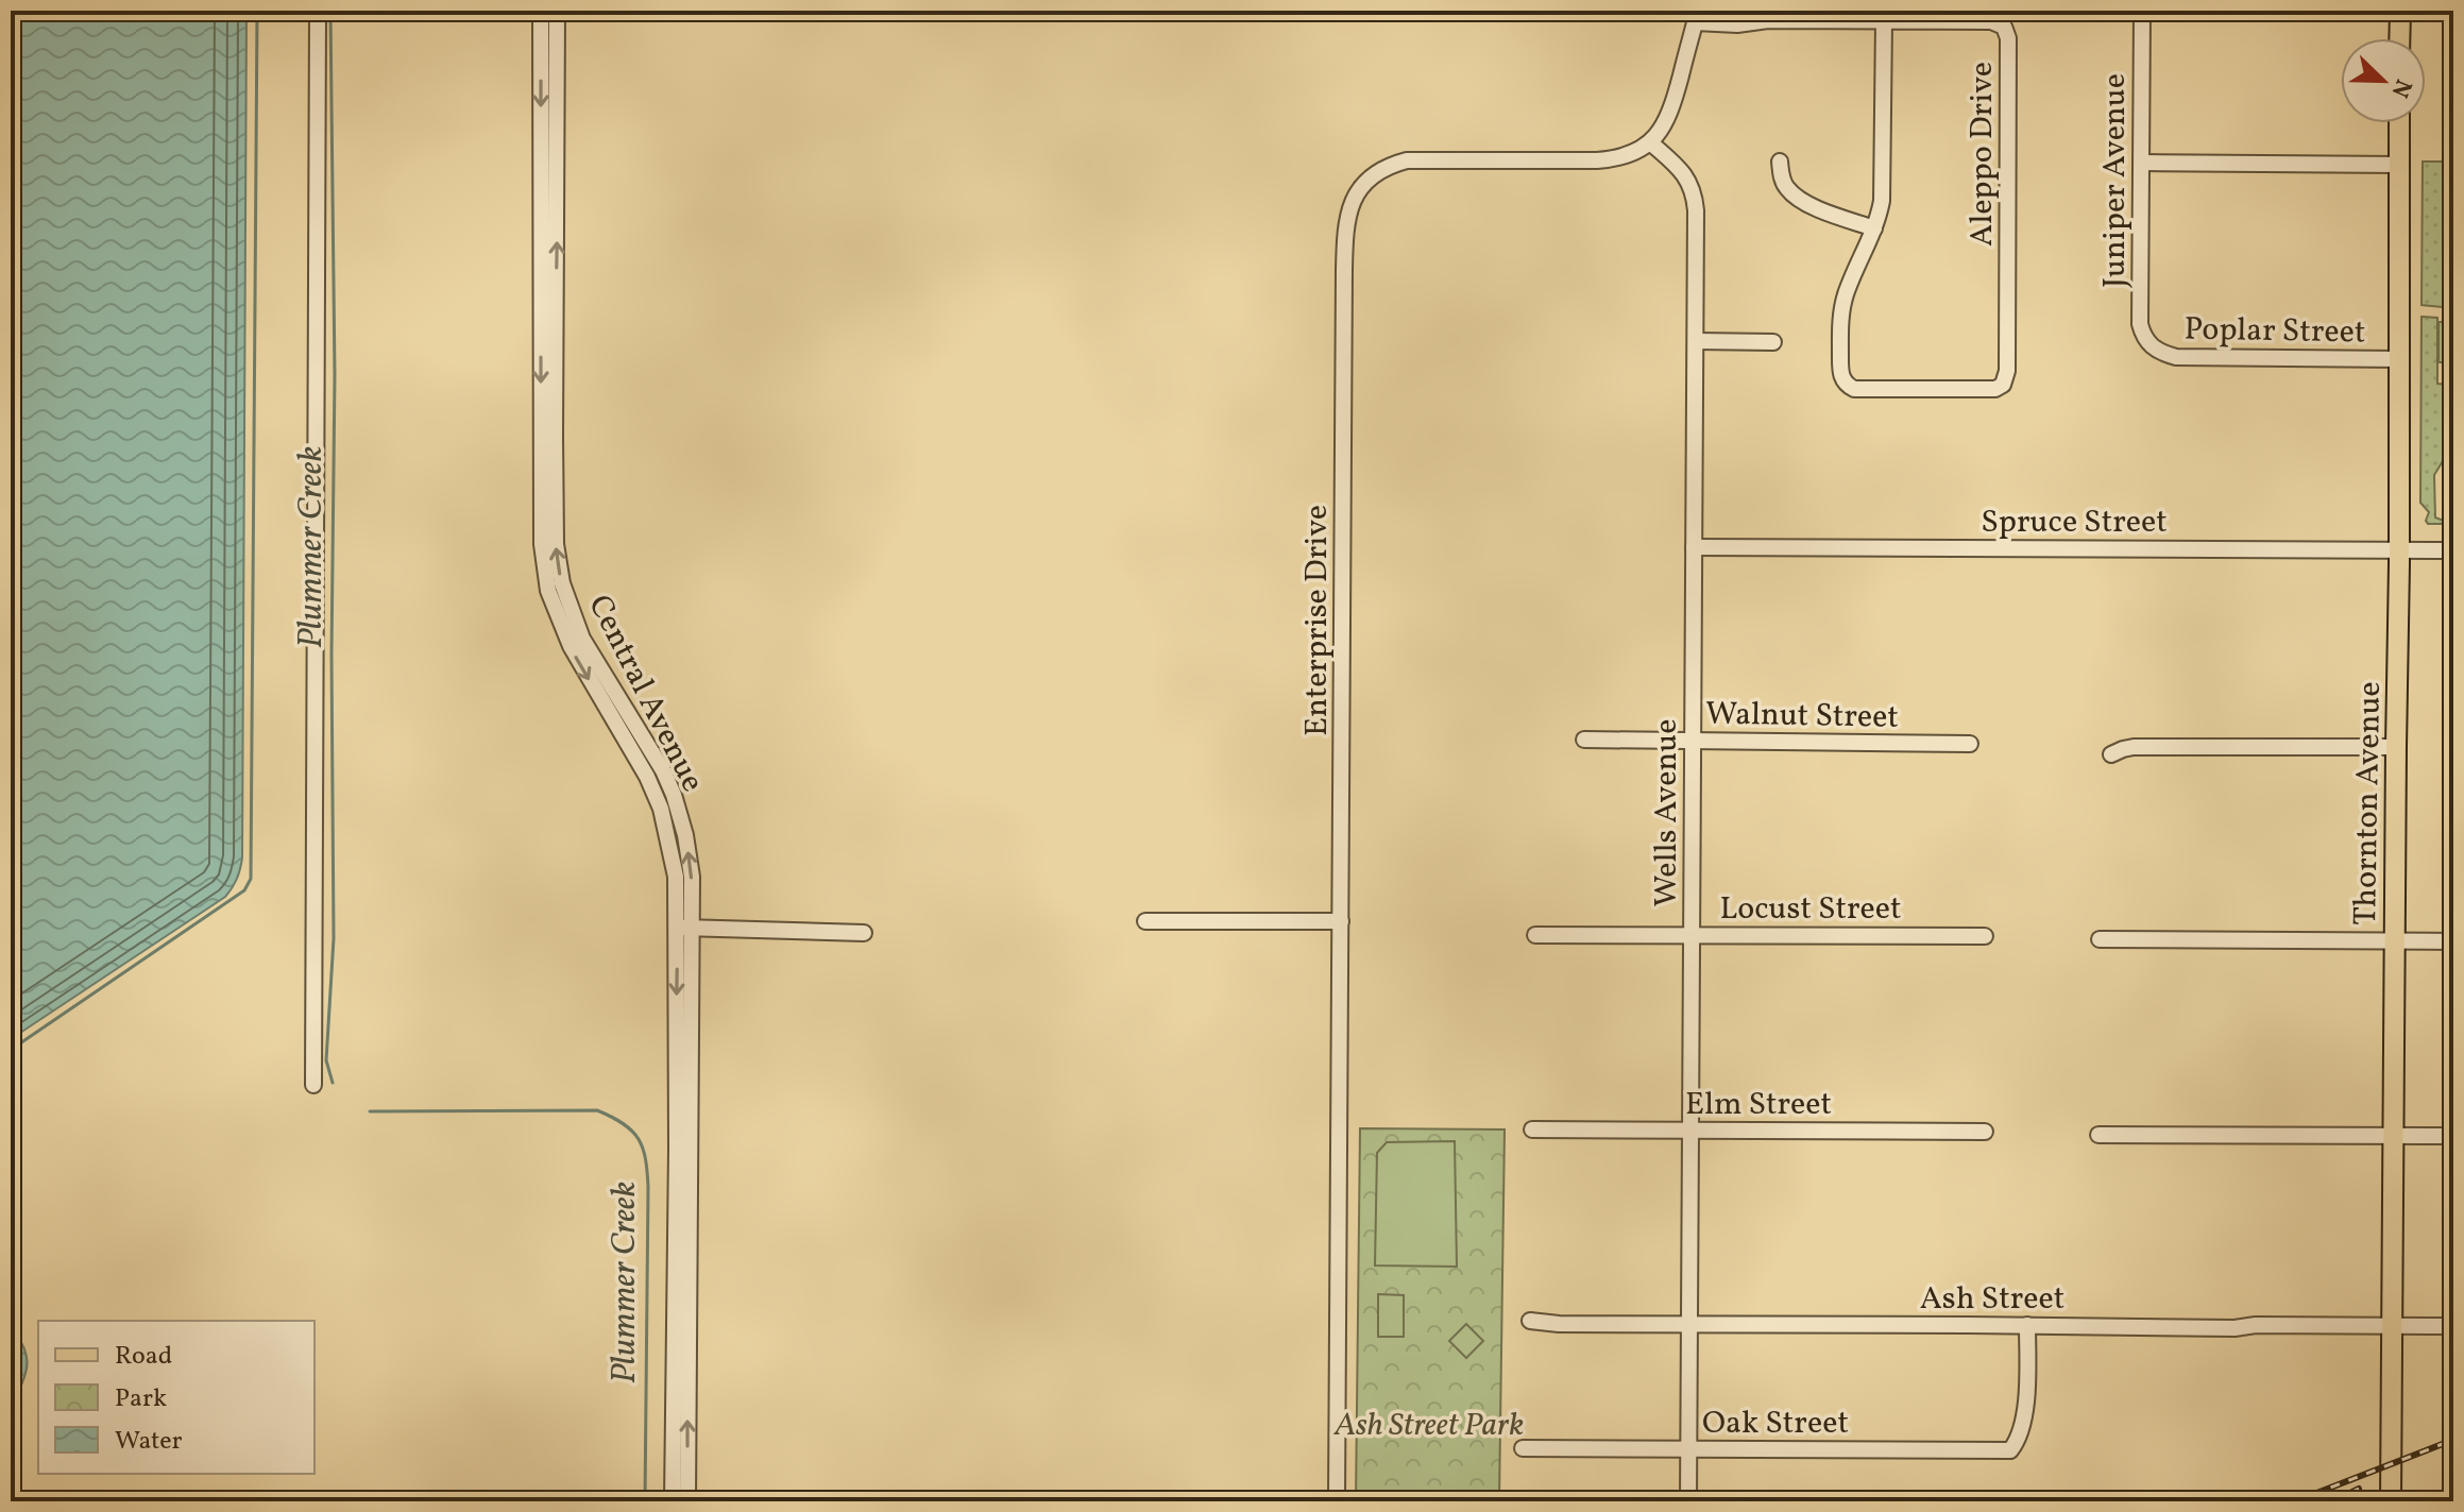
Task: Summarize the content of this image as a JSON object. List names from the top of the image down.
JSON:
{
  "streets": {
    "main road": ["Thornton Avenue"],
    "street": [
      "Aleppo Drive",
      "Juniper Avenue",
      "Poplar Street",
      "Spruce Street",
      "Enterprise Drive",
      "Central Avenue",
      "Walnut Street",
      "Wells Avenue",
      "Locust Street",
      "Elm Street",
      "Ash Street",
      "Oak Street"
    ]
  },
  "crossings": [
    ["Juniper Avenue", "Poplar Street"],
    ["Poplar Street", "Thornton Avenue"],
    ["Spruce Street", "Thornton Avenue"],
    ["Spruce Street", "Wells Avenue"],
    ["Enterprise Drive", "Wells Avenue"],
    ["Walnut Street", "Wells Avenue"],
    ["Thornton Avenue", "Ash Street"],
    ["Wells Avenue", "Locust Street"],
    ["Wells Avenue", "Elm Street"],
    ["Wells Avenue", "Ash Street"],
    ["Wells Avenue", "Oak Street"],
    ["Ash Street", "Oak Street"]
  ],
  "water": ["Plummer Creek"],
  "parks": ["Ash Street Park"],
  "legend": ["Road", "Park", "Water"],
  "north": "bottom right"
}
